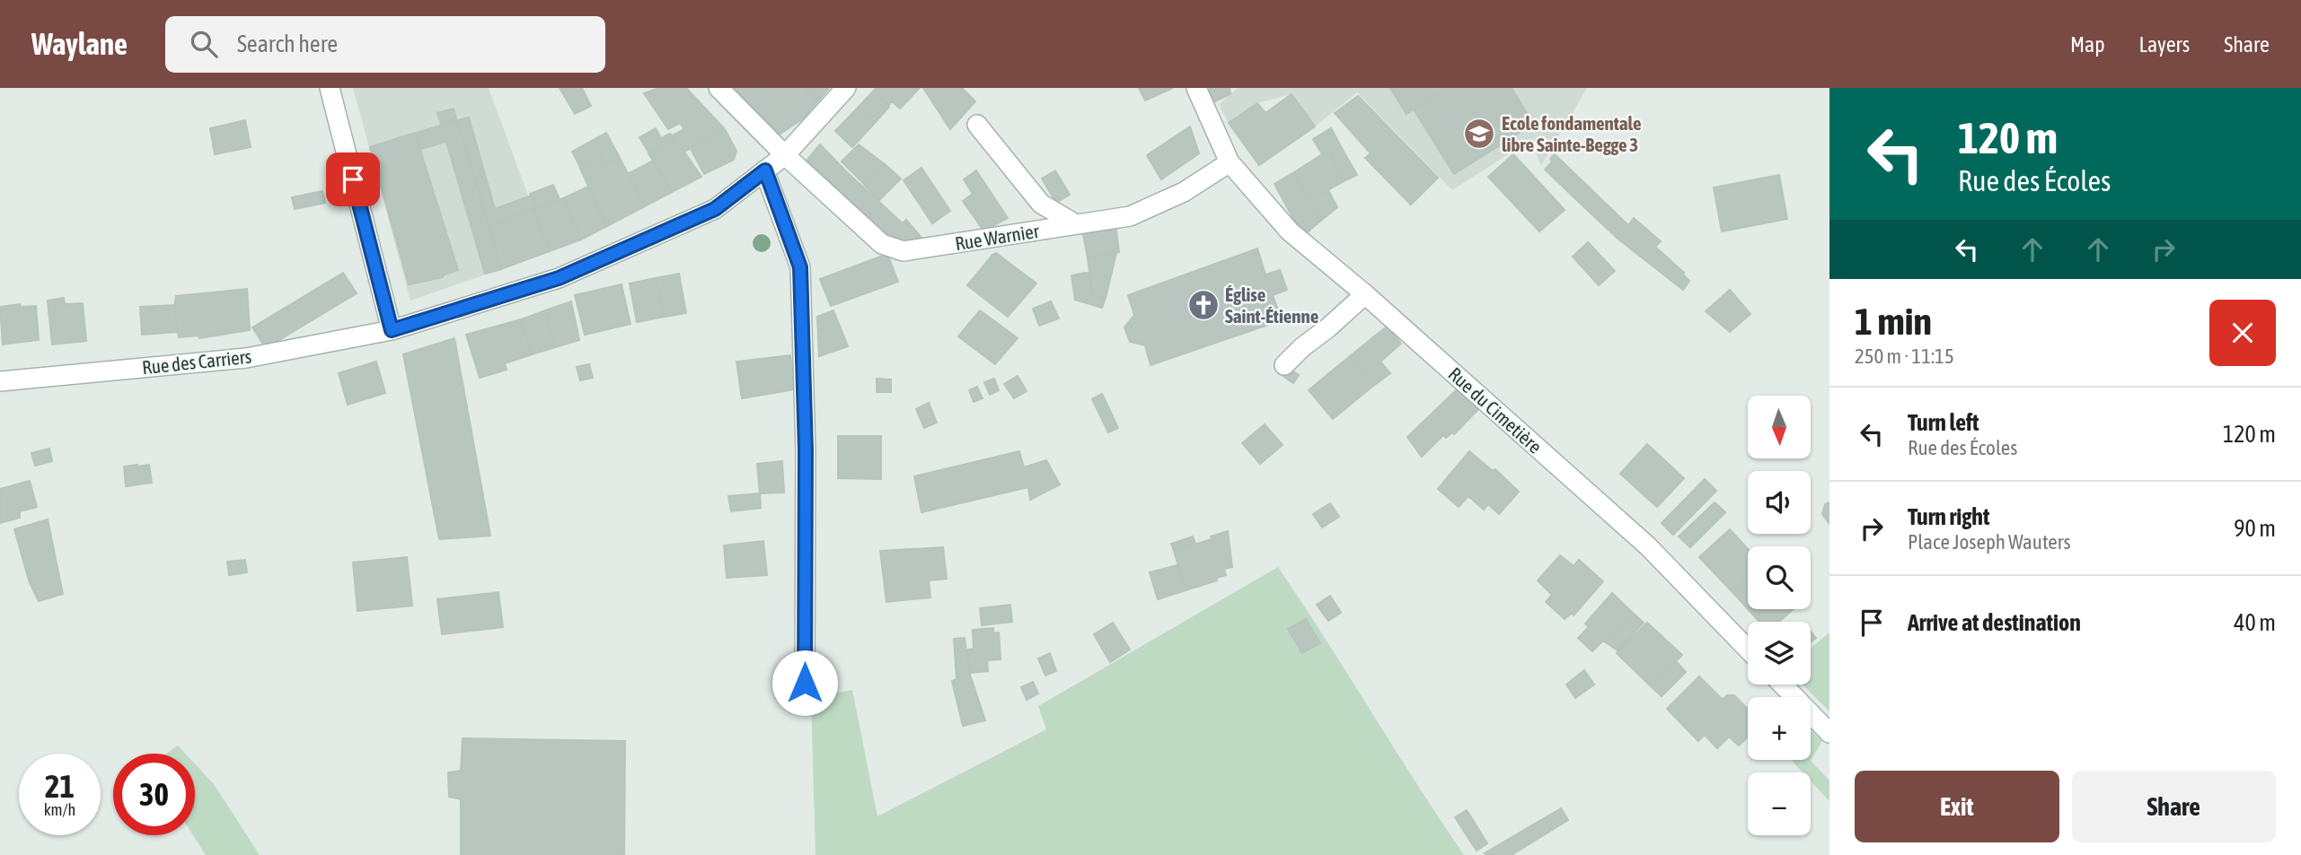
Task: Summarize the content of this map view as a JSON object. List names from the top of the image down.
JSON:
{
  "streets": {
    "street": ["Rue Warnier", "Rue des Carriers", "Rue du Cimetière"]
  },
  "crossings": [
    ["Rue Warnier", "Rue des Carriers"],
    ["Rue Warnier", "Rue du Cimetière"]
  ],
  "places": {
    "school or university": ["Ecole fondamentale libre Sainte-Begge 3"],
    "church": ["Église Saint-Étienne"]
  },
  "north": "bottom",
  "page": {
    "header": "Waylane",
    "search": "Search here",
    "nav": ["Map", "Layers", "Share"],
    "turn": ["120 m", "Rue des Écoles"],
    "heading": ["1 min", "250 m · 11:15"],
    "list": [
      {
        "name": "Turn left",
        "note": "Rue des Écoles",
        "value": "120 m"
      },
      {
        "name": "Turn right",
        "note": "Place Joseph Wauters",
        "value": "90 m"
      },
      {
        "name": "Arrive at destination",
        "value": "40 m"
      }
    ],
    "map_buttons": ["+", "−"],
    "speed": "21 km/h",
    "limit": "30",
    "buttons": ["Exit", "Share"]
  }
}
